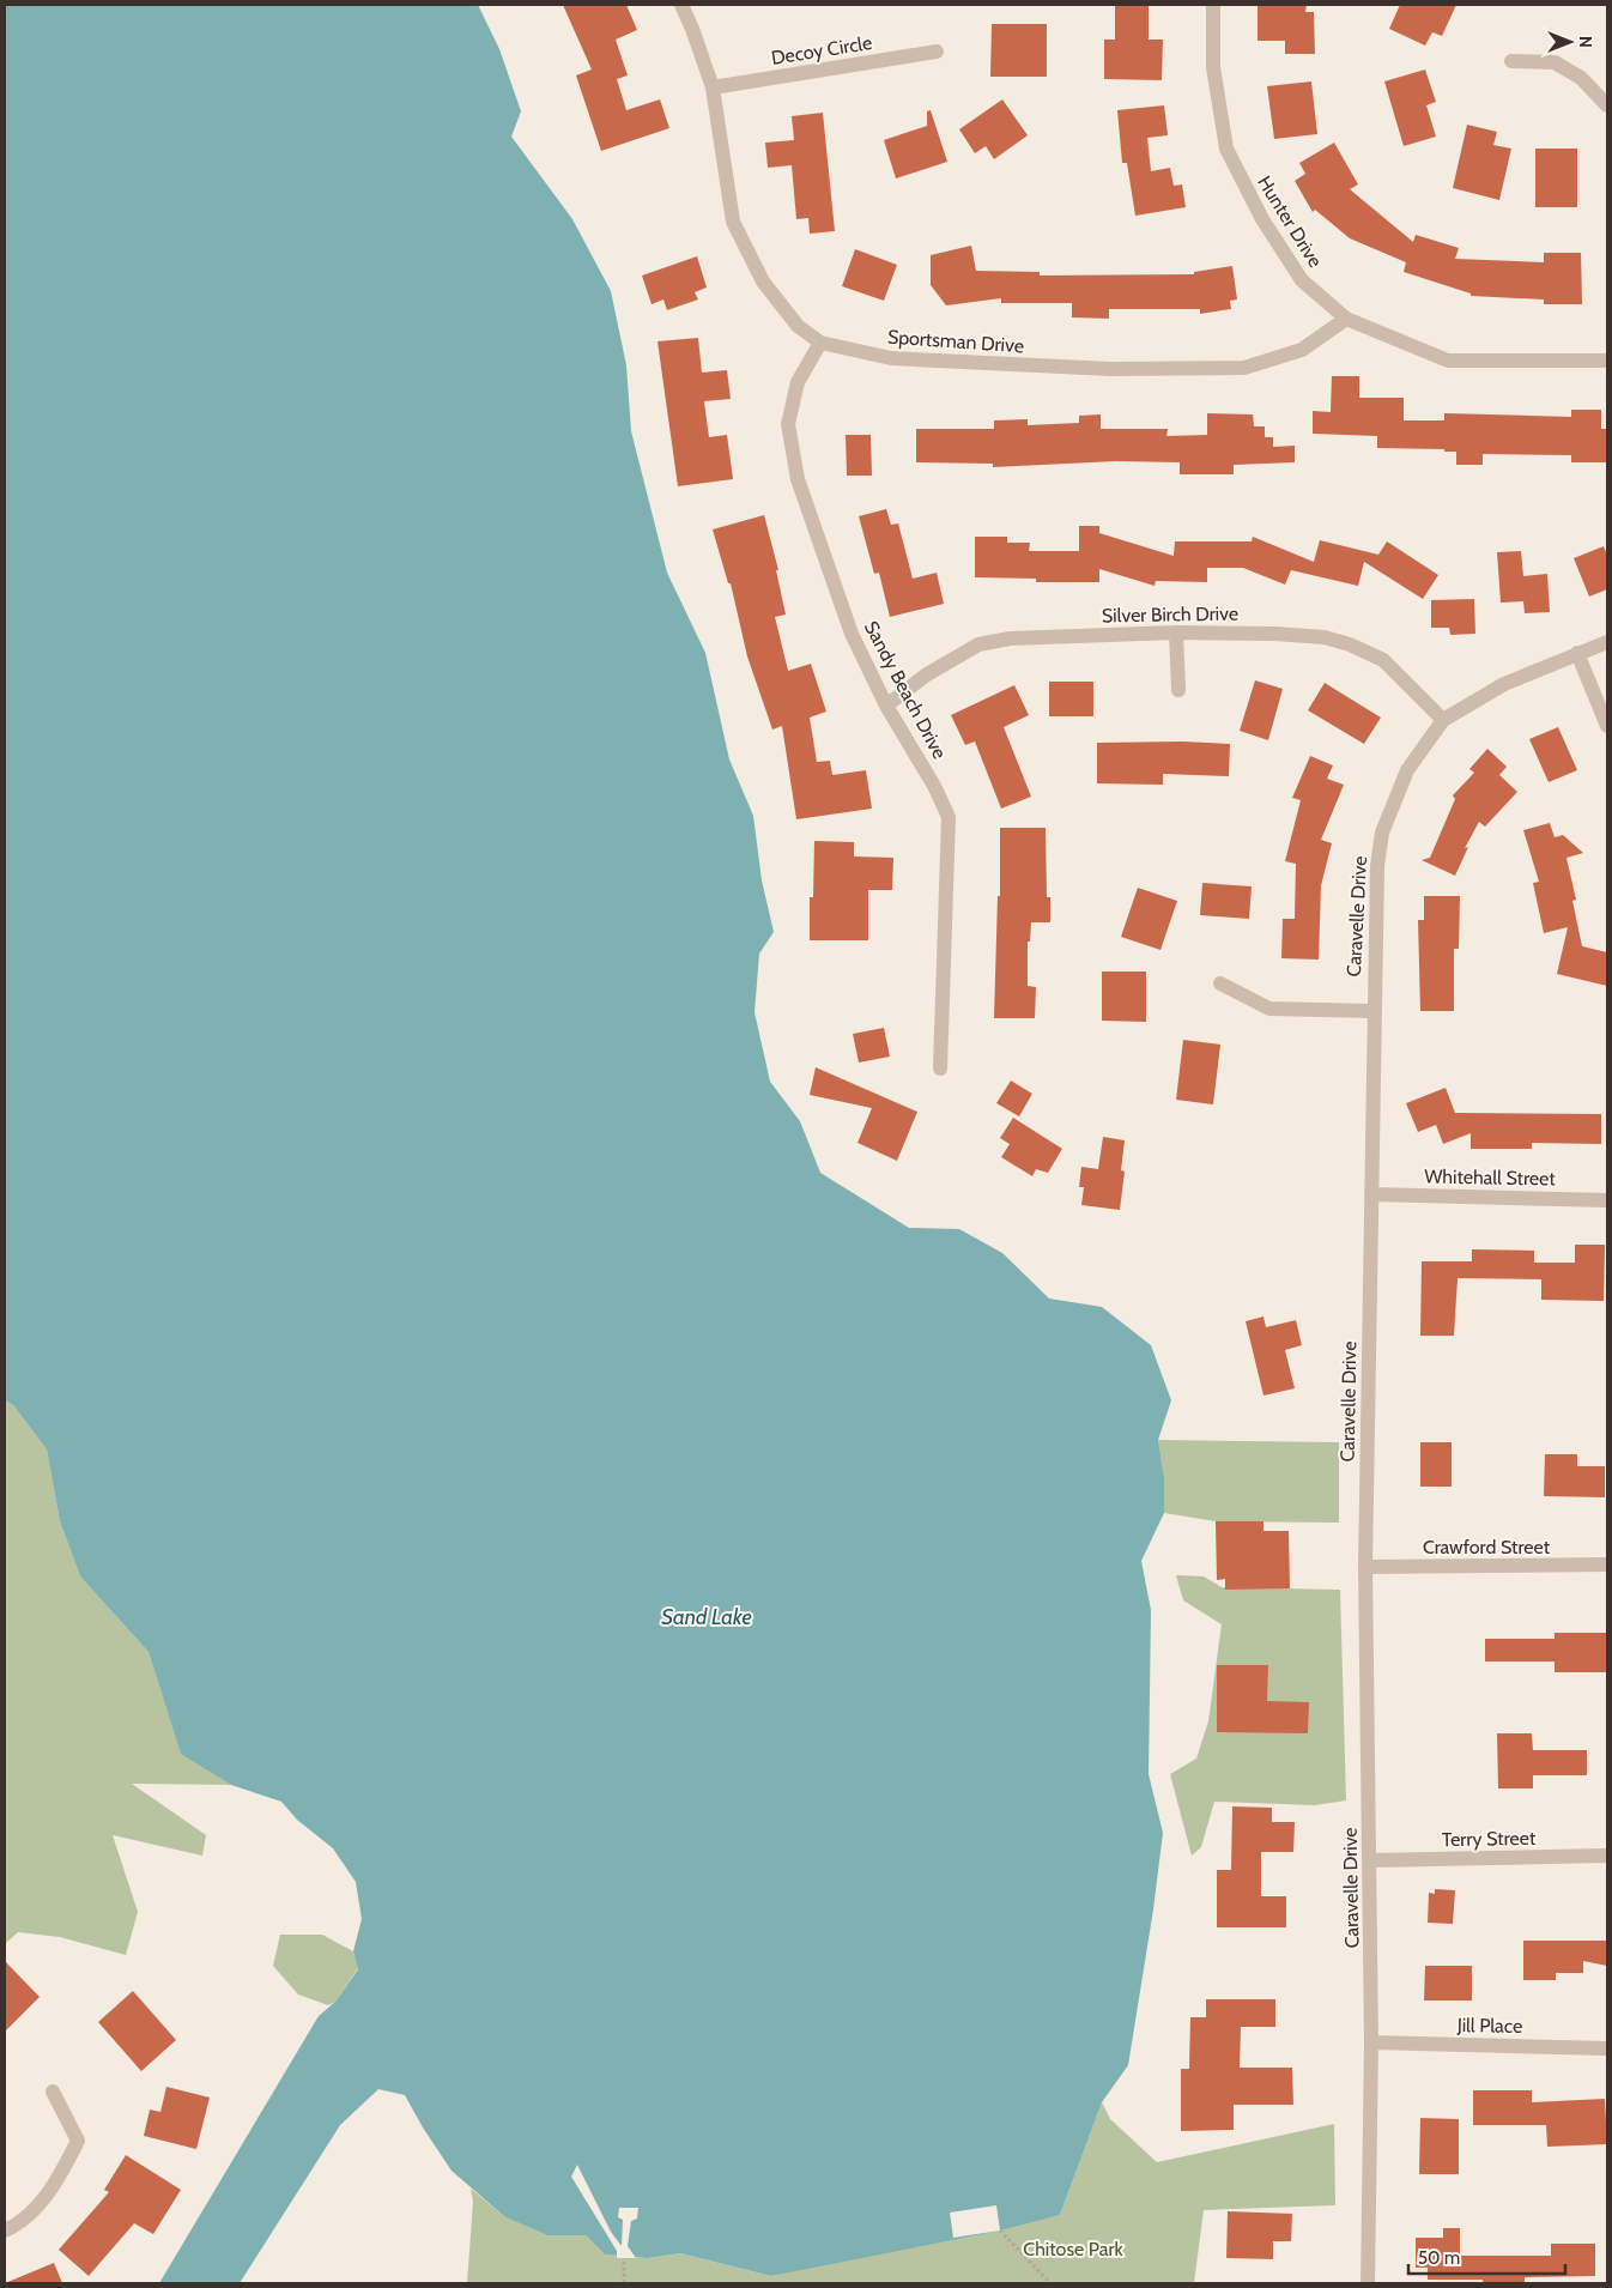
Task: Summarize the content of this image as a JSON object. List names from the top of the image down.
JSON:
{
  "streets": {
    "street": [
      "Decoy Circle",
      "Hunter Drive",
      "Sportsman Drive",
      "Silver Birch Drive",
      "Sandy Beach Drive",
      "Caravelle Drive",
      "Whitehall Street",
      "Crawford Street",
      "Terry Street",
      "Jill Place"
    ]
  },
  "crossings": [
    ["Decoy Circle", "Sportsman Drive"],
    ["Hunter Drive", "Sportsman Drive"],
    ["Sportsman Drive", "Sandy Beach Drive"],
    ["Silver Birch Drive", "Sandy Beach Drive"],
    ["Silver Birch Drive", "Caravelle Drive"],
    ["Caravelle Drive", "Whitehall Street"],
    ["Caravelle Drive", "Crawford Street"],
    ["Caravelle Drive", "Terry Street"],
    ["Caravelle Drive", "Jill Place"]
  ],
  "water": ["Sand Lake"],
  "parks": ["Chitose Park"],
  "scale_bar": "50 m",
  "north": "right"
}
